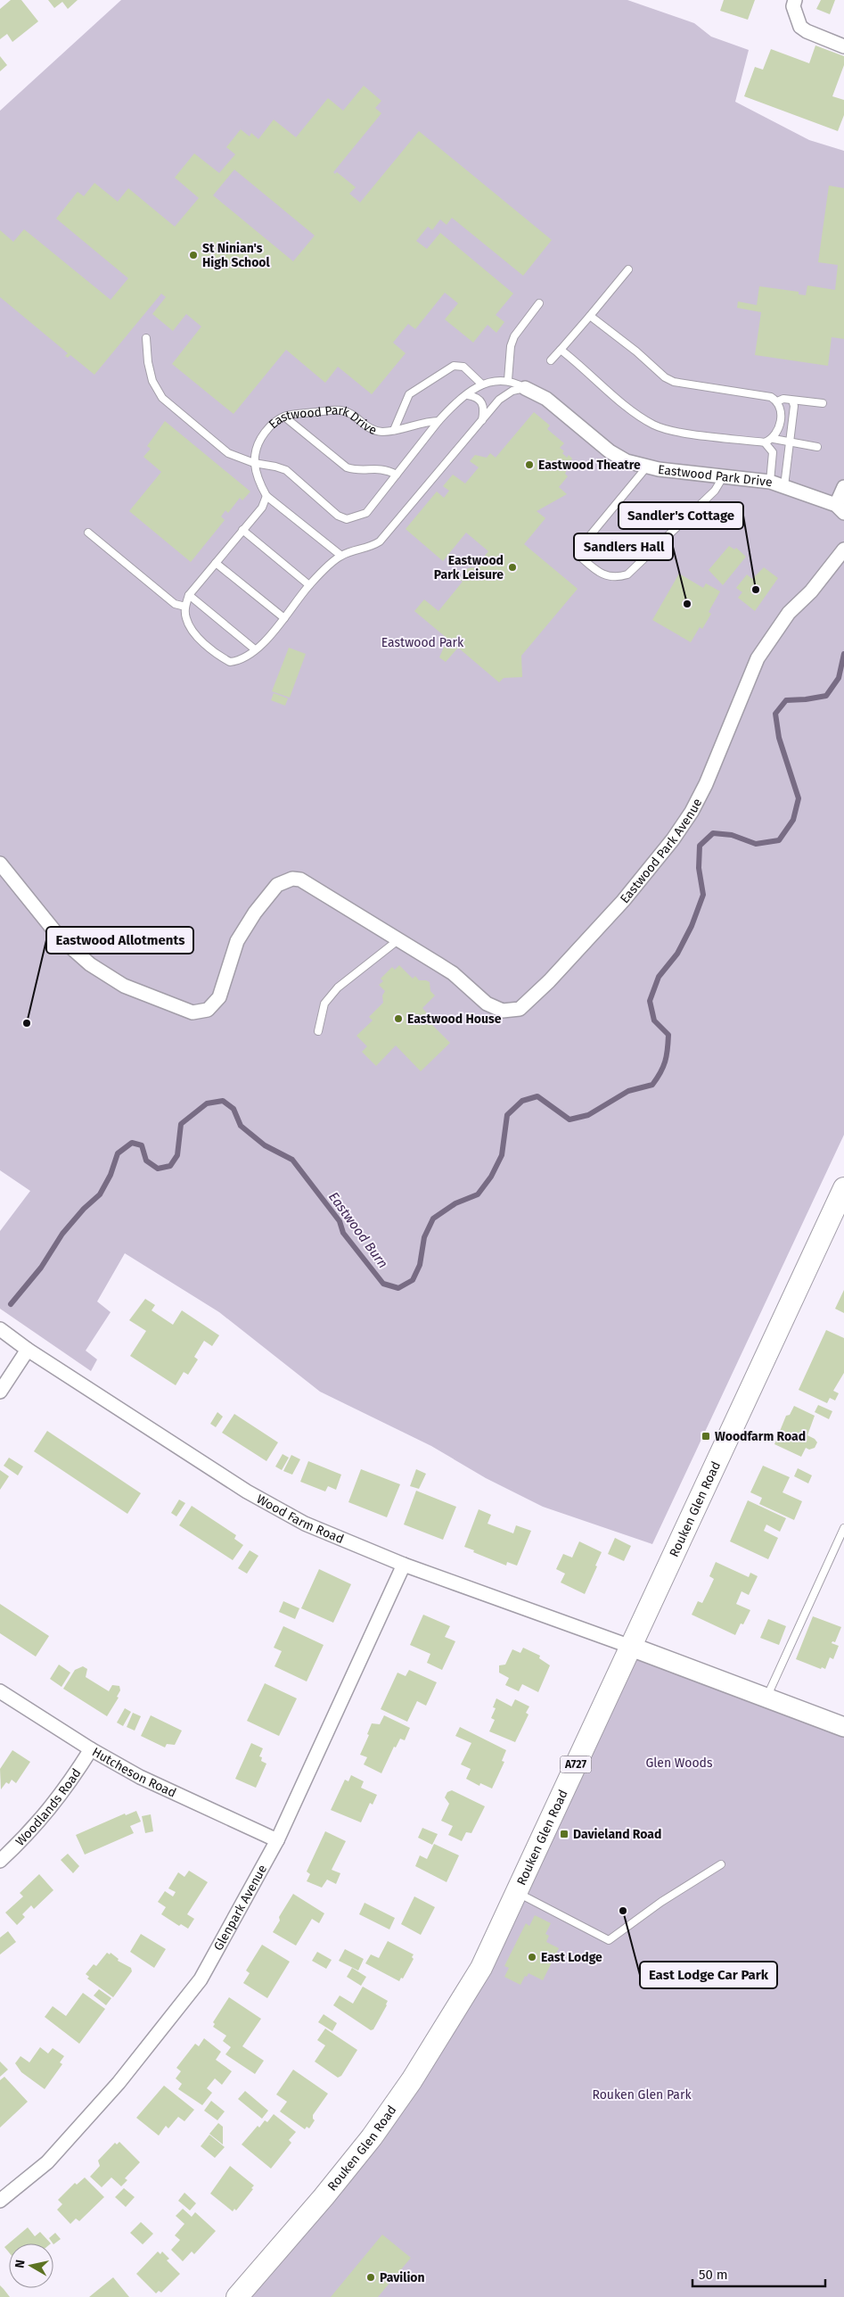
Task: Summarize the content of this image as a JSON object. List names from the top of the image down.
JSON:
{
  "streets": {
    "main road": ["Rouken Glen Road", "A727"],
    "street": [
      "Eastwood Park Drive",
      "Eastwood Park Avenue",
      "Wood Farm Road",
      "Hutcheson Road",
      "Woodlands Road",
      "Glenpark Avenue"
    ]
  },
  "crossings": [
    ["Rouken Glen Road", "Wood Farm Road"],
    ["Wood Farm Road", "Glenpark Avenue"],
    ["Hutcheson Road", "Woodlands Road"],
    ["Hutcheson Road", "Glenpark Avenue"]
  ],
  "water": ["Eastwood Burn"],
  "parks": ["Eastwood Park", "Glen Woods", "Rouken Glen Park"],
  "places": {
    "other": [
      "St Ninian's High School",
      "Eastwood Theatre",
      "Eastwood Park Leisure",
      "Sandler's Cottage",
      "Sandlers Hall",
      "Eastwood House",
      "Eastwood Allotments",
      "East Lodge Car Park",
      "East Lodge",
      "Pavilion"
    ],
    "transit": ["Woodfarm Road", "Davieland Road"]
  },
  "scale_bar": "50 m",
  "north": "left"
}
